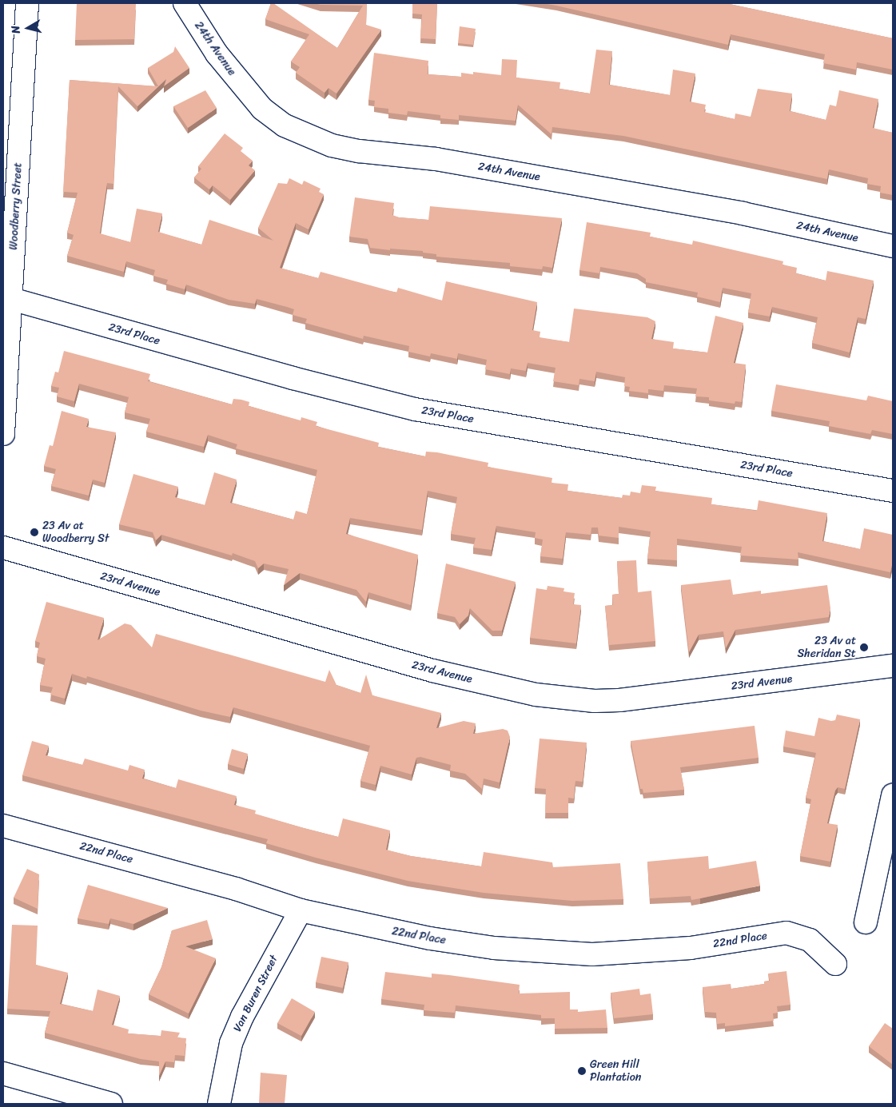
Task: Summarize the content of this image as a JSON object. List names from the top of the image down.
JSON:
{
  "streets": {
    "street": [
      "24th Avenue",
      "Woodberry Street",
      "23rd Place",
      "23rd Avenue",
      "22nd Place",
      "Van Buren Street"
    ]
  },
  "crossings": [
    ["Woodberry Street", "23rd Place"],
    ["22nd Place", "Van Buren Street"]
  ],
  "places": ["23 Av at Woodberry St", "23 Av at Sheridan St", "Green Hill Plantation"],
  "north": "left"
}
